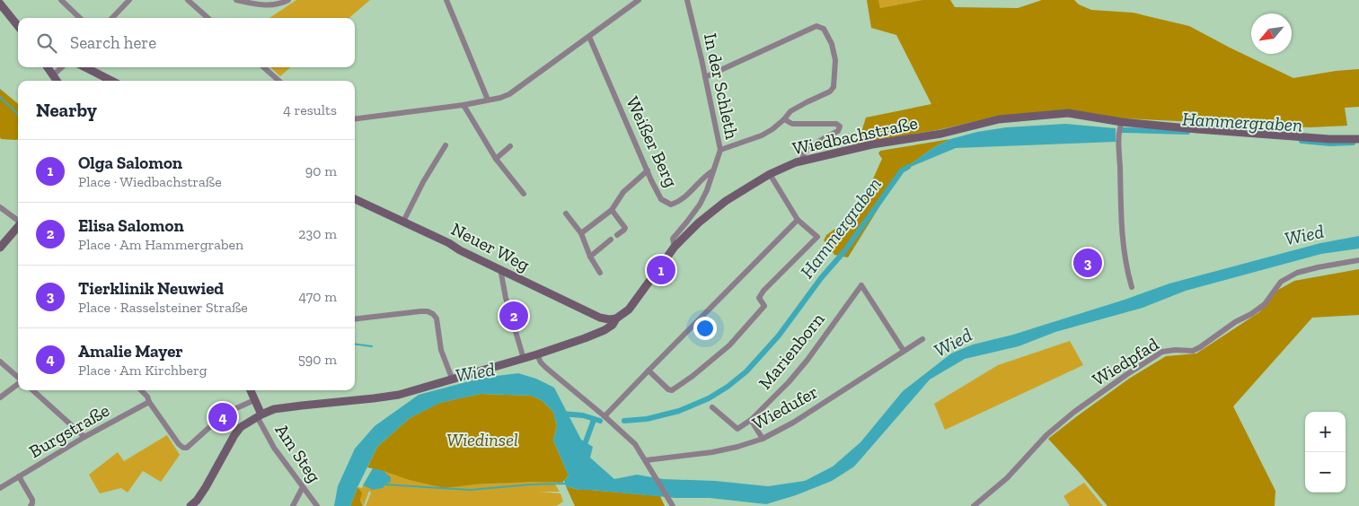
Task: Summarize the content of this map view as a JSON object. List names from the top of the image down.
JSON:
{
  "streets": {
    "main road": ["Wiedbachstraße", "Neuer Weg"],
    "street": [
      "In der Schleth",
      "Weißer Berg",
      "Marienborn",
      "Wiedpfad",
      "Wiedufer",
      "Burgstraße",
      "Am Steg"
    ]
  },
  "crossings": [
    ["In der Schleth", "Wiedbachstraße"],
    ["In der Schleth", "Weißer Berg"],
    ["Wiedbachstraße", "Neuer Weg"],
    ["Wiedbachstraße", "Am Steg"],
    ["Marienborn", "Wiedufer"]
  ],
  "water": ["Hammergraben", "Wied"],
  "parks": ["Wiedinsel"],
  "north": "bottom left",
  "page": {
    "search": "Search here",
    "heading": ["Nearby", "4 results"],
    "list": [
      {
        "mark": "1",
        "name": "Olga Salomon",
        "note": "Place · Wiedbachstraße",
        "value": "90 m"
      },
      {
        "mark": "2",
        "name": "Elisa Salomon",
        "note": "Place · Am Hammergraben",
        "value": "230 m"
      },
      {
        "mark": "3",
        "name": "Tierklinik Neuwied",
        "note": "Place · Rasselsteiner Straße",
        "value": "470 m"
      },
      {
        "mark": "4",
        "name": "Amalie Mayer",
        "note": "Place · Am Kirchberg",
        "value": "590 m"
      }
    ],
    "pins": [
      "3",
      "1",
      "2",
      "4"
    ],
    "map_buttons": ["+", "−"]
  }
}
